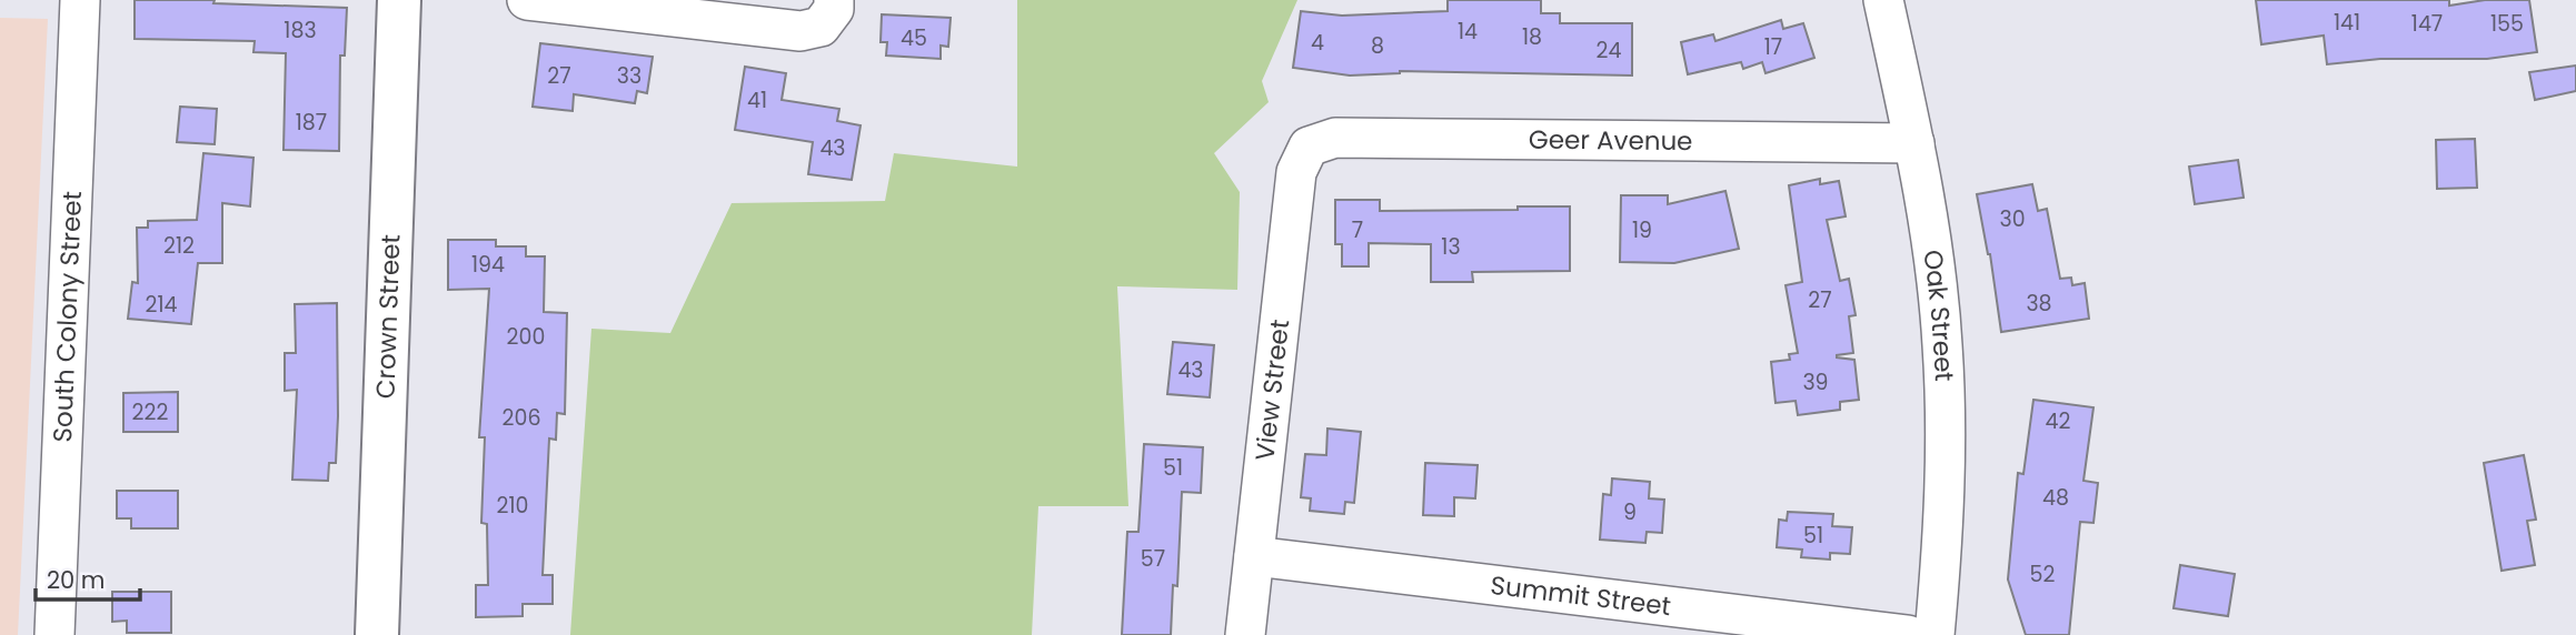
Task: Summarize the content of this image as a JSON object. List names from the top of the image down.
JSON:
{
  "streets": {
    "street": [
      "Geer Avenue",
      "Oak Street",
      "South Colony Street",
      "Crown Street",
      "View Street",
      "Summit Street"
    ]
  },
  "crossings": [
    ["Geer Avenue", "Oak Street"],
    ["Geer Avenue", "View Street"],
    ["View Street", "Summit Street"]
  ],
  "house_numbers": [
    "141",
    "147",
    "155",
    "183",
    "14",
    "18",
    "45",
    "4",
    "8",
    "17",
    "24",
    "27",
    "33",
    "41",
    "187",
    "43",
    "30",
    "7",
    "19",
    "212",
    "13",
    "194",
    "27",
    "38",
    "214",
    "200",
    "43",
    "39",
    "222",
    "206",
    "42",
    "51",
    "48",
    "210",
    "9",
    "51",
    "57",
    "52"
  ],
  "scale_bar": "20 m"
}
